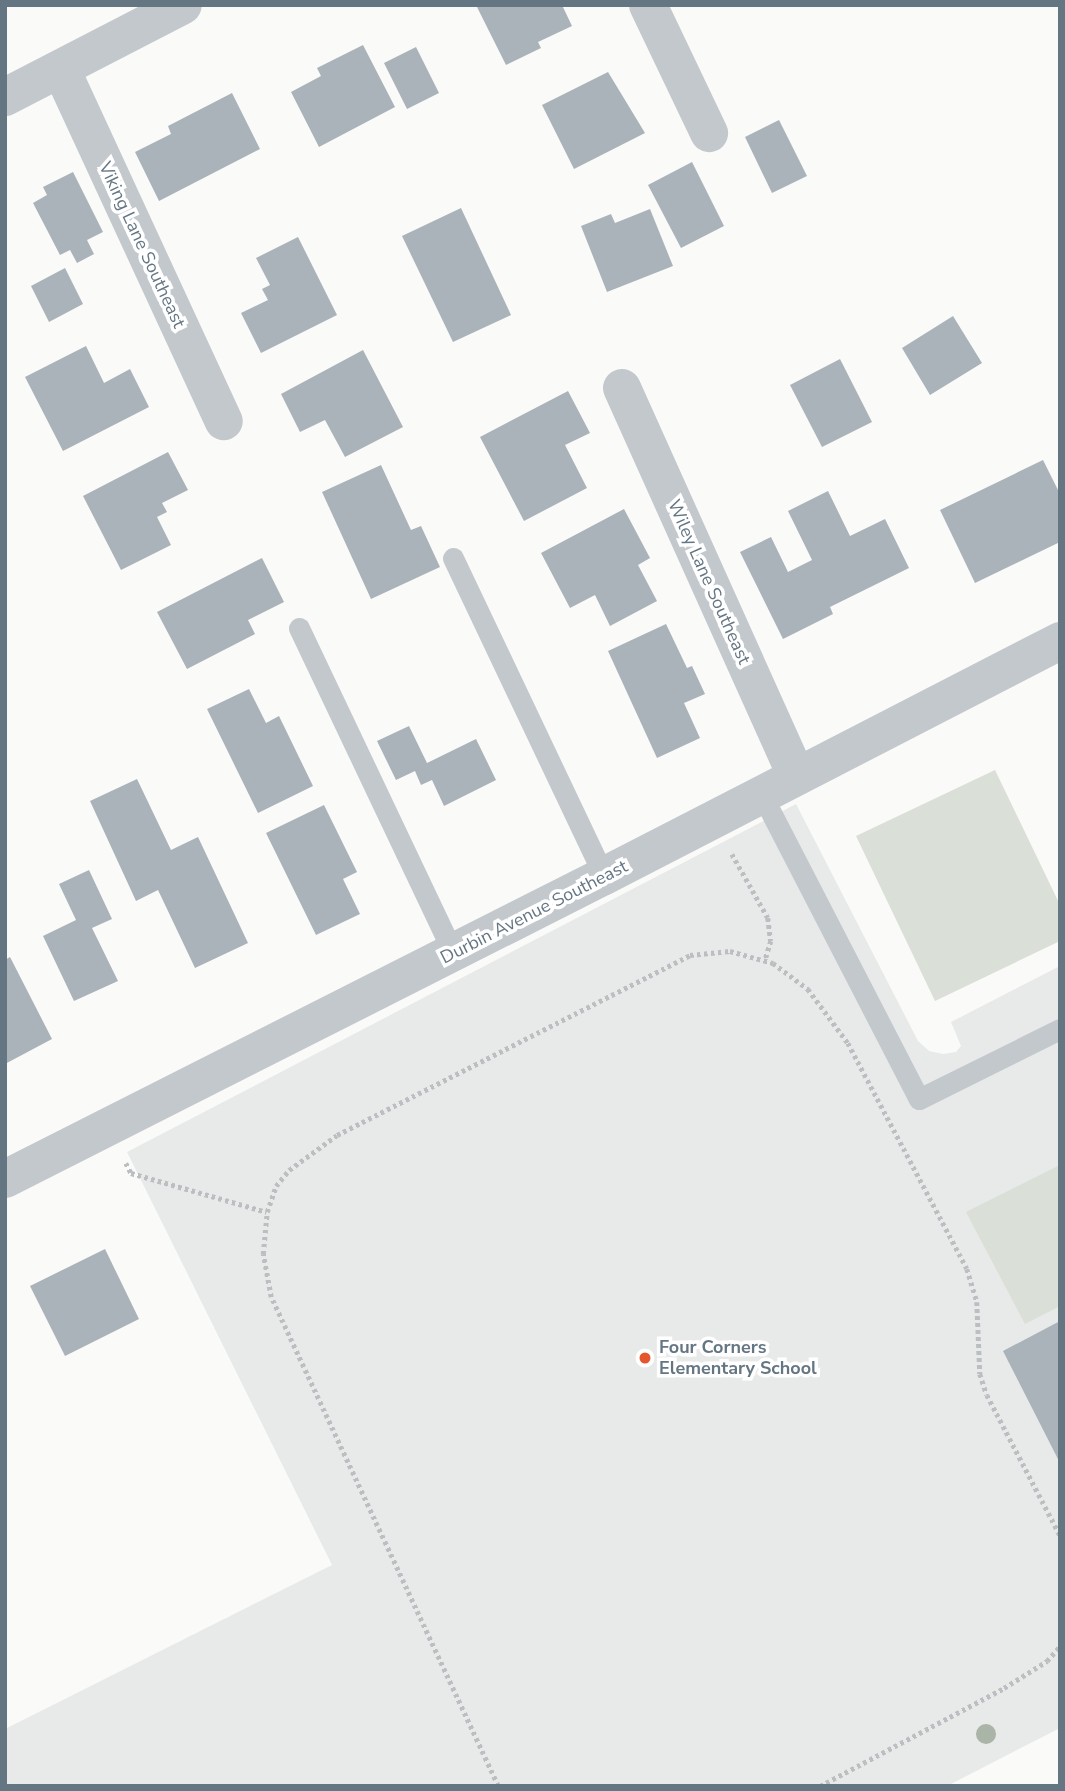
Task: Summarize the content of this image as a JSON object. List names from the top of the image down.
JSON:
{
  "streets": {
    "street": ["Viking Lane Southeast", "Wiley Lane Southeast", "Durbin Avenue Southeast"]
  },
  "crossings": [
    ["Wiley Lane Southeast", "Durbin Avenue Southeast"]
  ],
  "places": ["Four Corners Elementary School"]
}
